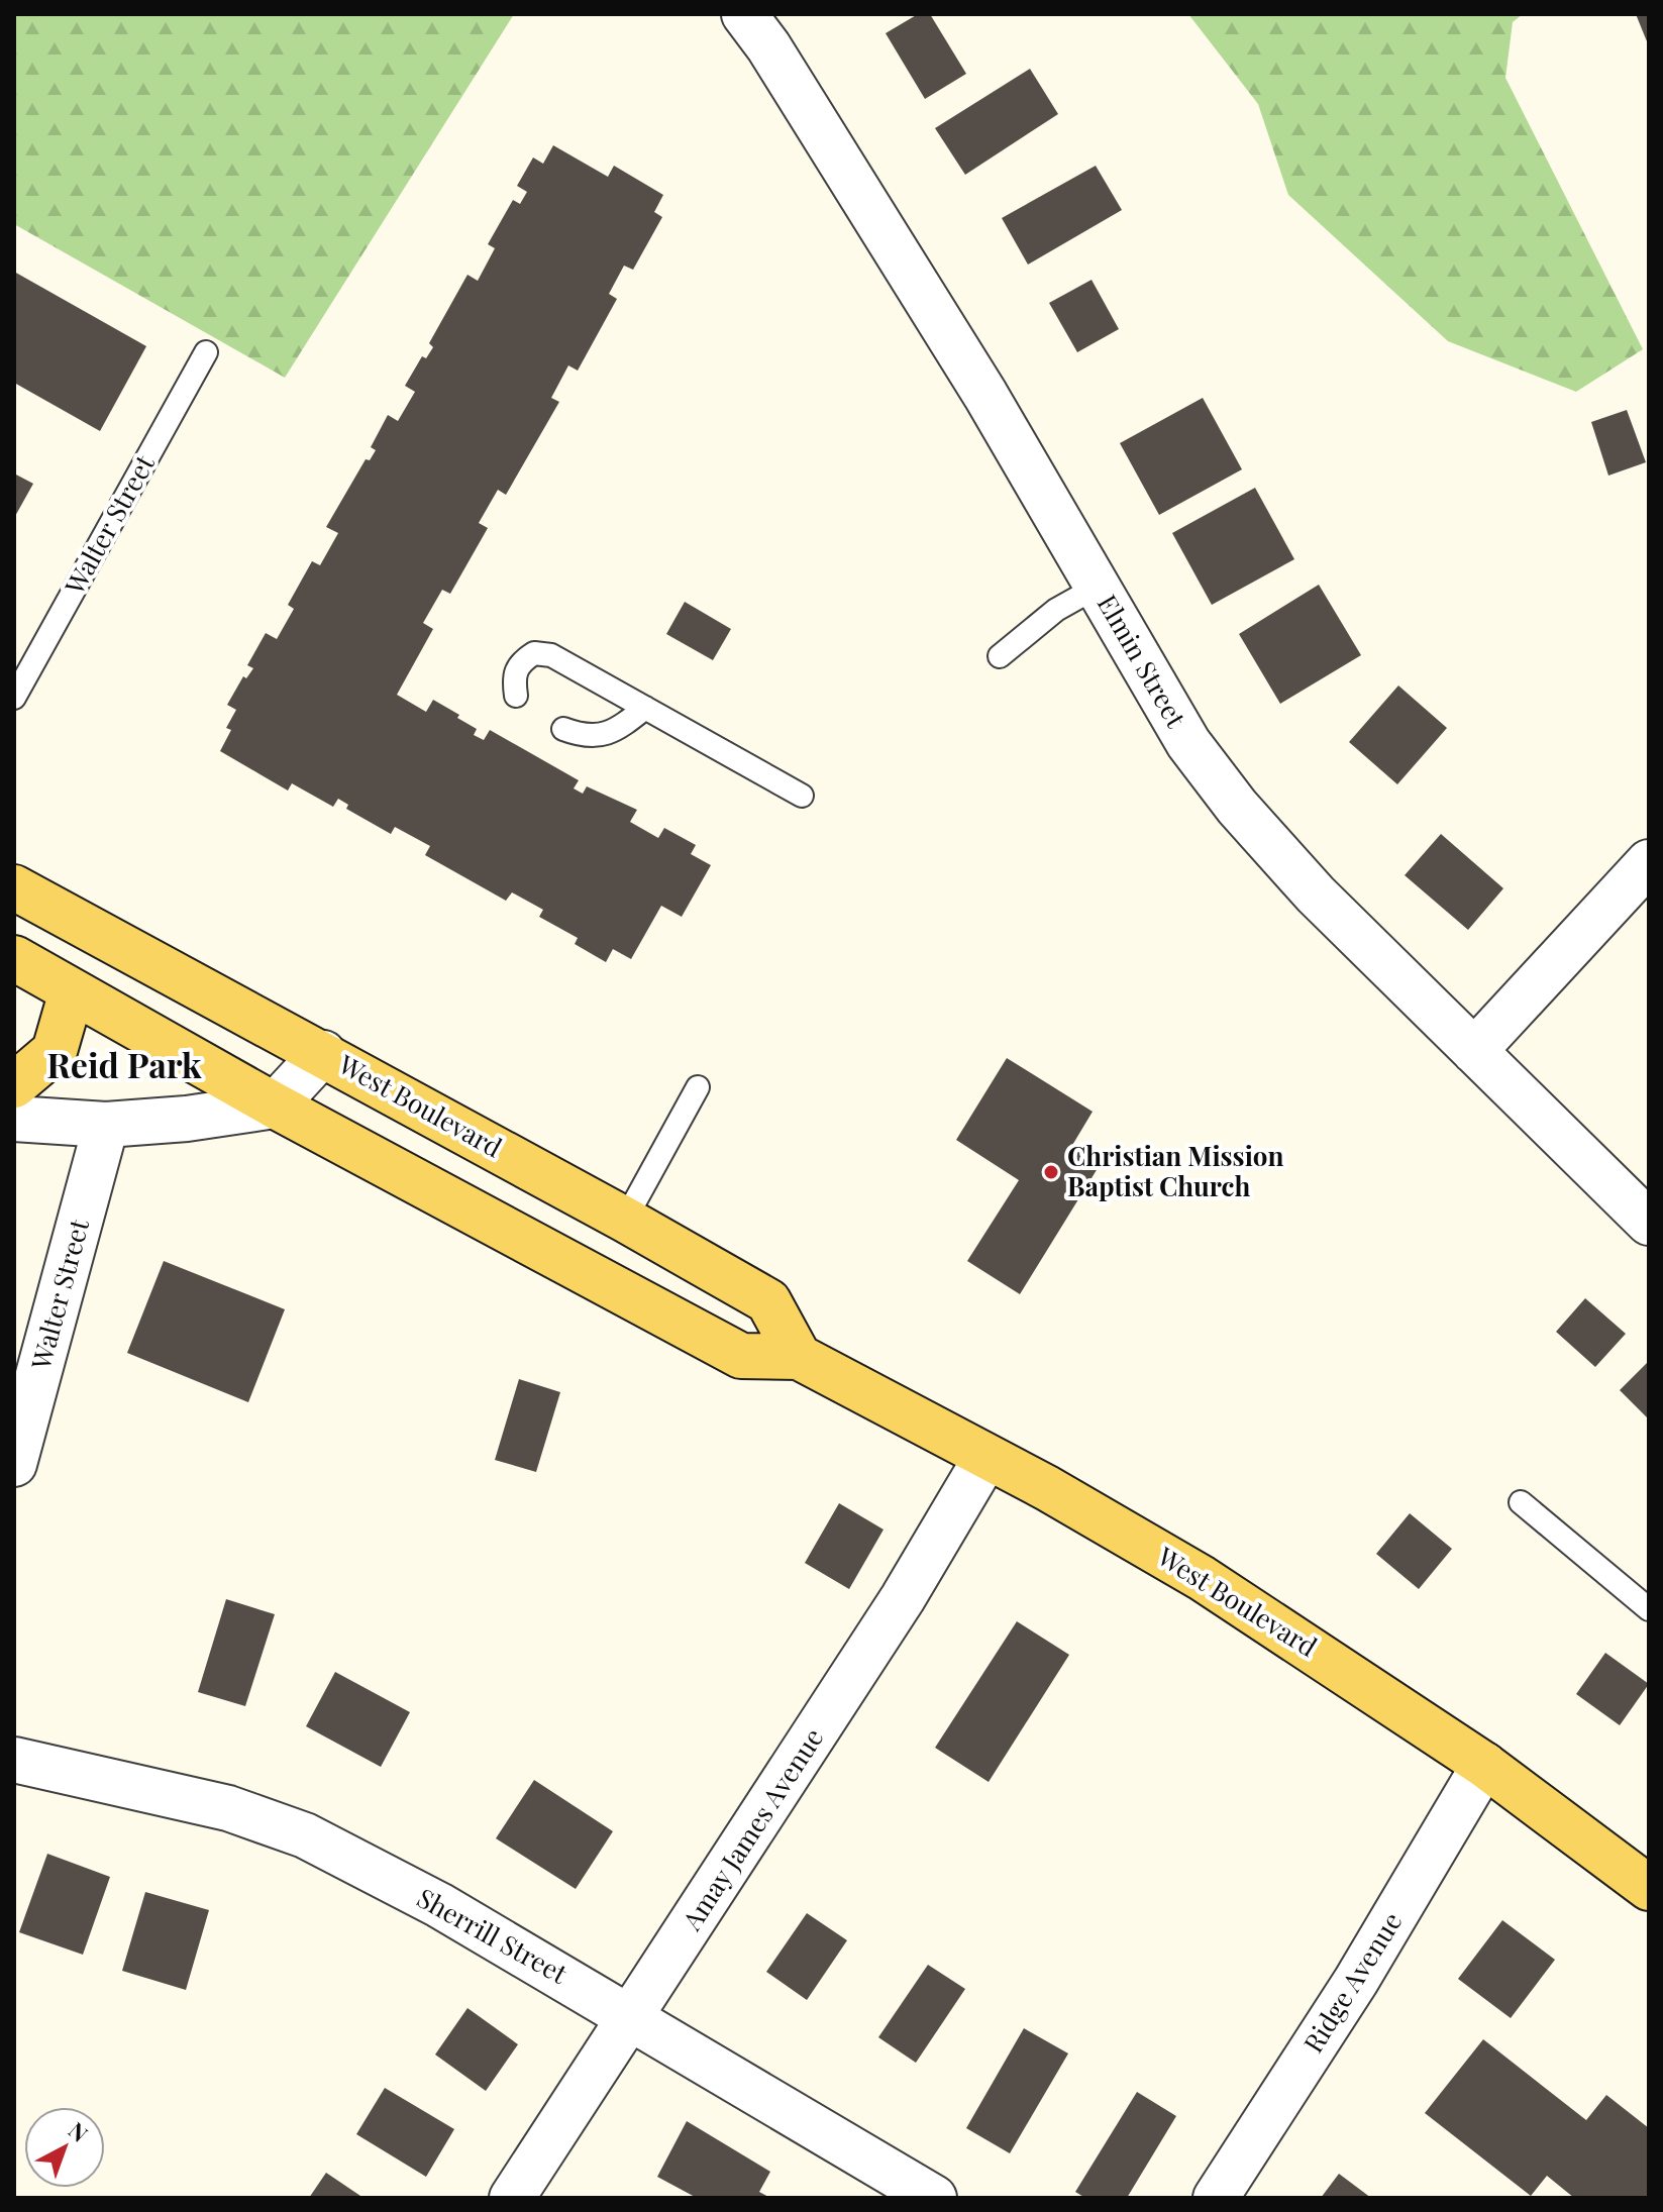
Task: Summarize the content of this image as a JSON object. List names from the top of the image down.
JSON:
{
  "streets": {
    "main road": ["West Boulevard"],
    "street": [
      "Walter Street",
      "Elmin Street",
      "Amay James Avenue",
      "Sherrill Street",
      "Ridge Avenue"
    ]
  },
  "crossings": [
    ["West Boulevard", "Amay James Avenue"],
    ["West Boulevard", "Ridge Avenue"],
    ["Amay James Avenue", "Sherrill Street"]
  ],
  "districts": ["Reid Park"],
  "places": ["Christian Mission Baptist Church"],
  "north": "top right"
}
